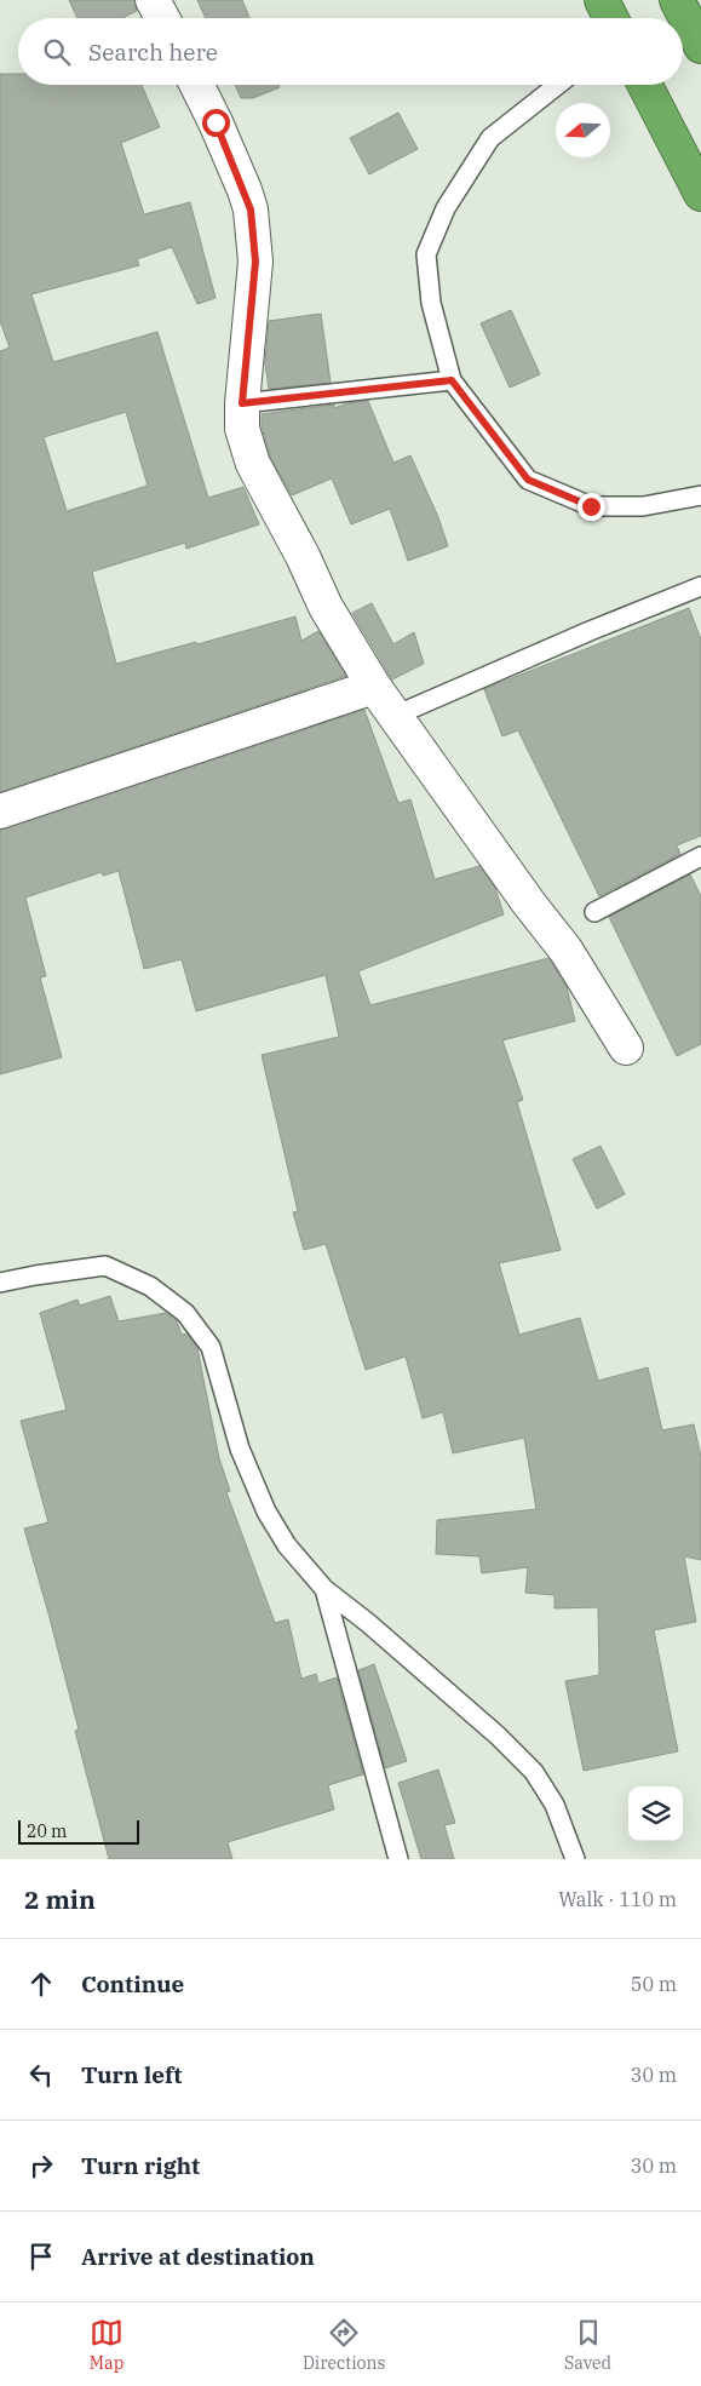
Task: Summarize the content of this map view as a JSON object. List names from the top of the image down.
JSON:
{
  "scale_bar": "20 m",
  "north": "left",
  "page": {
    "search": "Search here",
    "scale": "20 m",
    "heading": ["2 min", "Walk · 110 m"],
    "list": [
      ["Continue", "50 m"],
      ["Turn left", "30 m"],
      ["Turn right", "30 m"],
      "Arrive at destination"
    ],
    "nav": ["Map", "Directions", "Saved"]
  }
}
